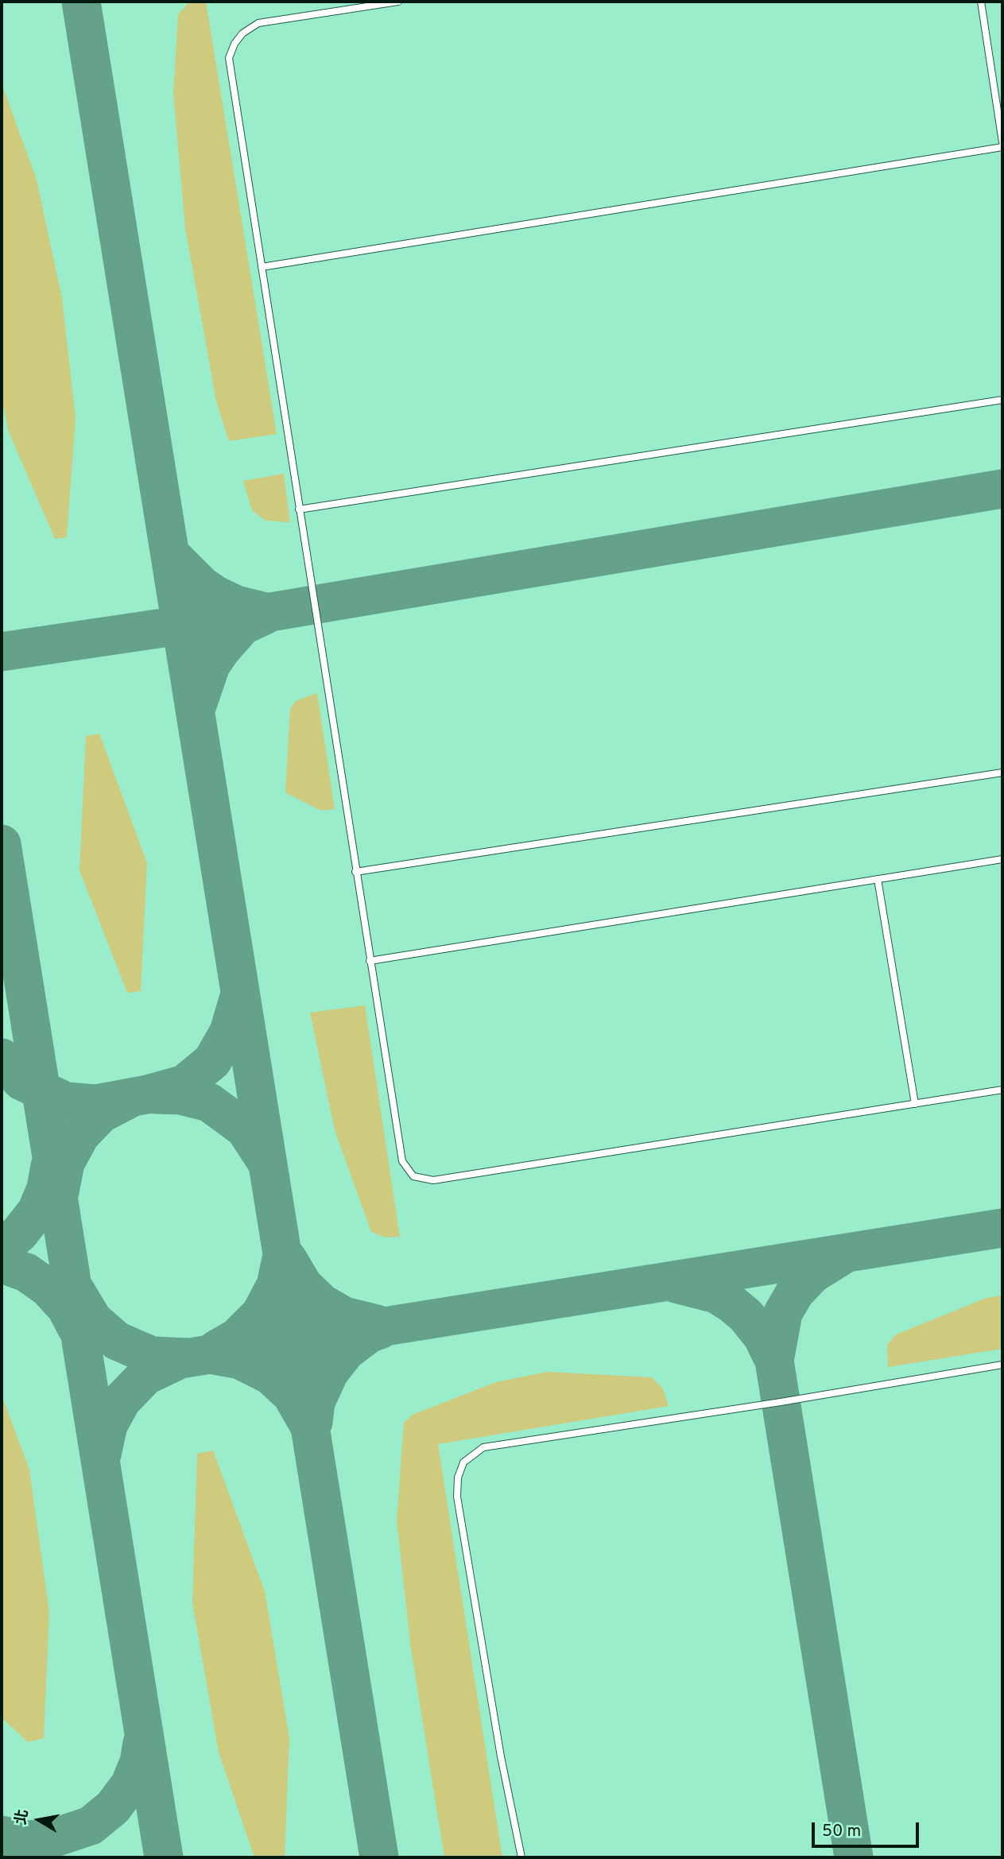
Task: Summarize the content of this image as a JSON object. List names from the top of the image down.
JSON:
{
  "scale_bar": "50 m",
  "north": "left"
}
